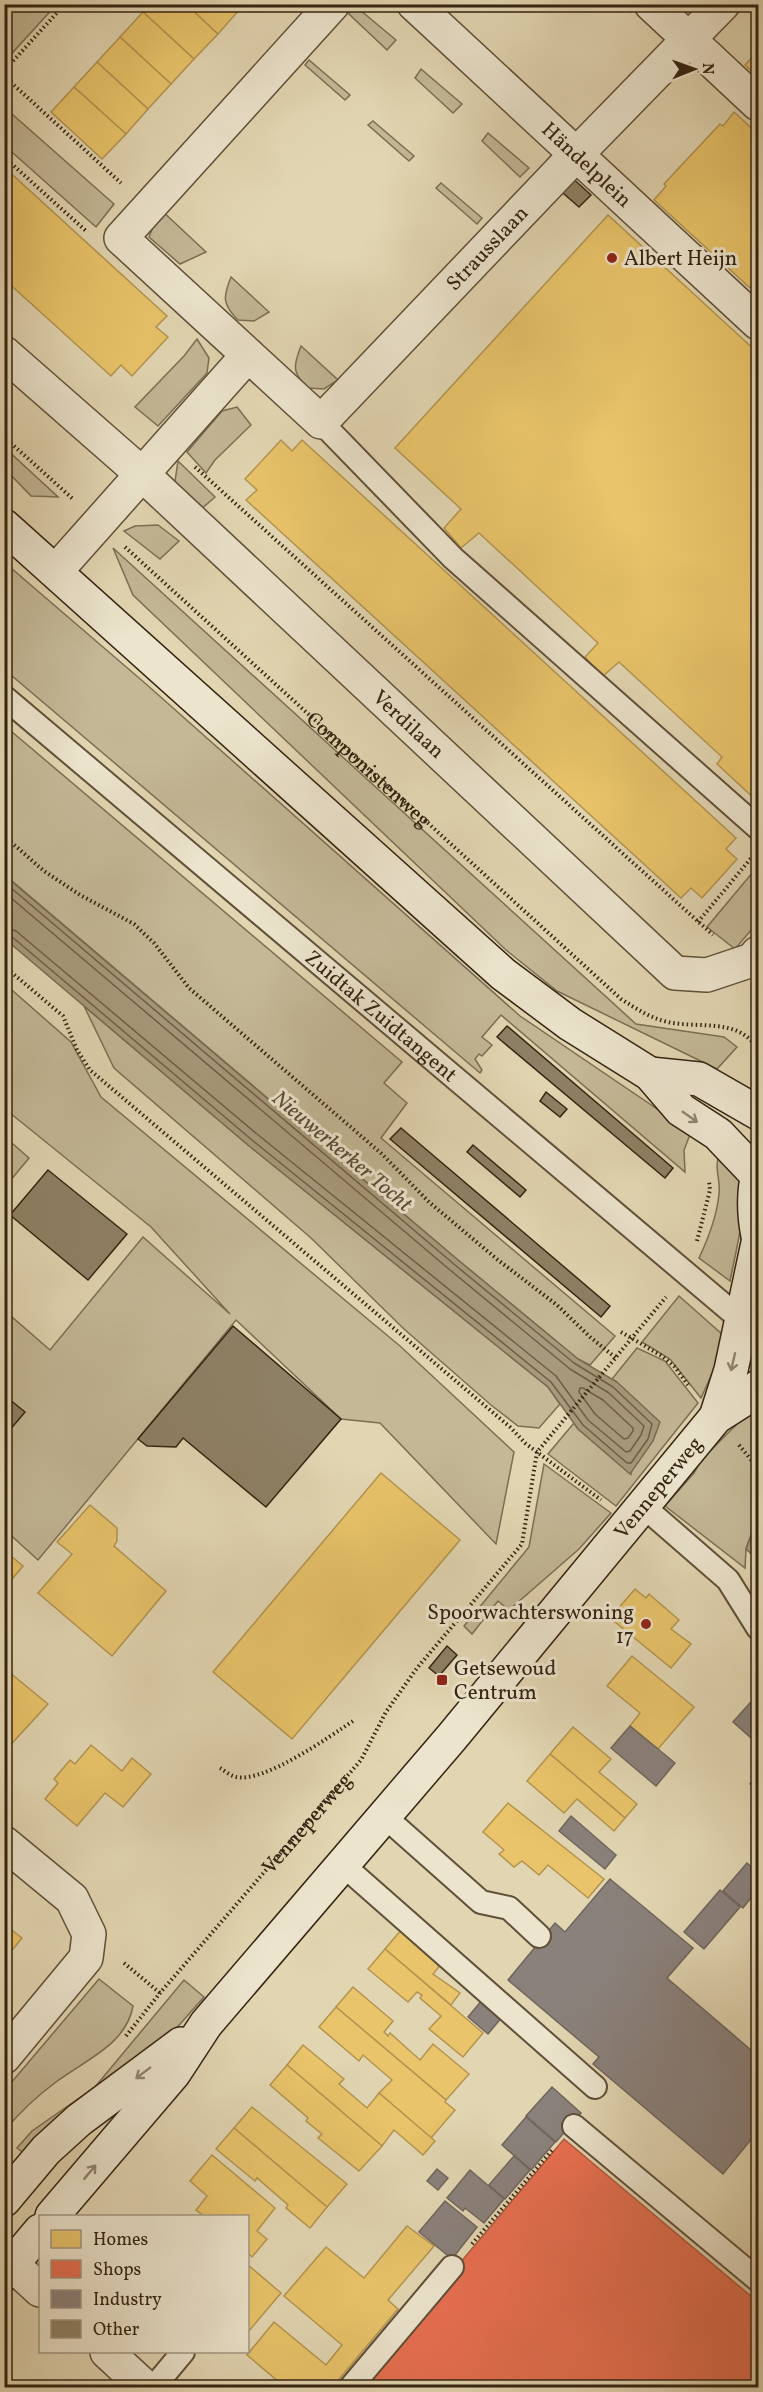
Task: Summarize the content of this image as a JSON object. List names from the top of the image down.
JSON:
{
  "streets": {
    "street": [
      "Händelplein",
      "Strausslaan",
      "Verdilaan",
      "Venneperweg"
    ],
    "lane": ["Zuidtak Zuidtangent"],
    "path": ["Componistenweg"]
  },
  "crossings": [
    ["Händelplein", "Strausslaan"],
    ["Zuidtak Zuidtangent", "Venneperweg"]
  ],
  "water": ["Nieuwerkerker Tocht"],
  "places": {
    "other": ["Albert Heijn", "Spoorwachterswoning 17"],
    "transit": ["Getsewoud Centrum"]
  },
  "legend": [
    "Homes",
    "Shops",
    "Industry",
    "Other"
  ],
  "north": "right"
}
